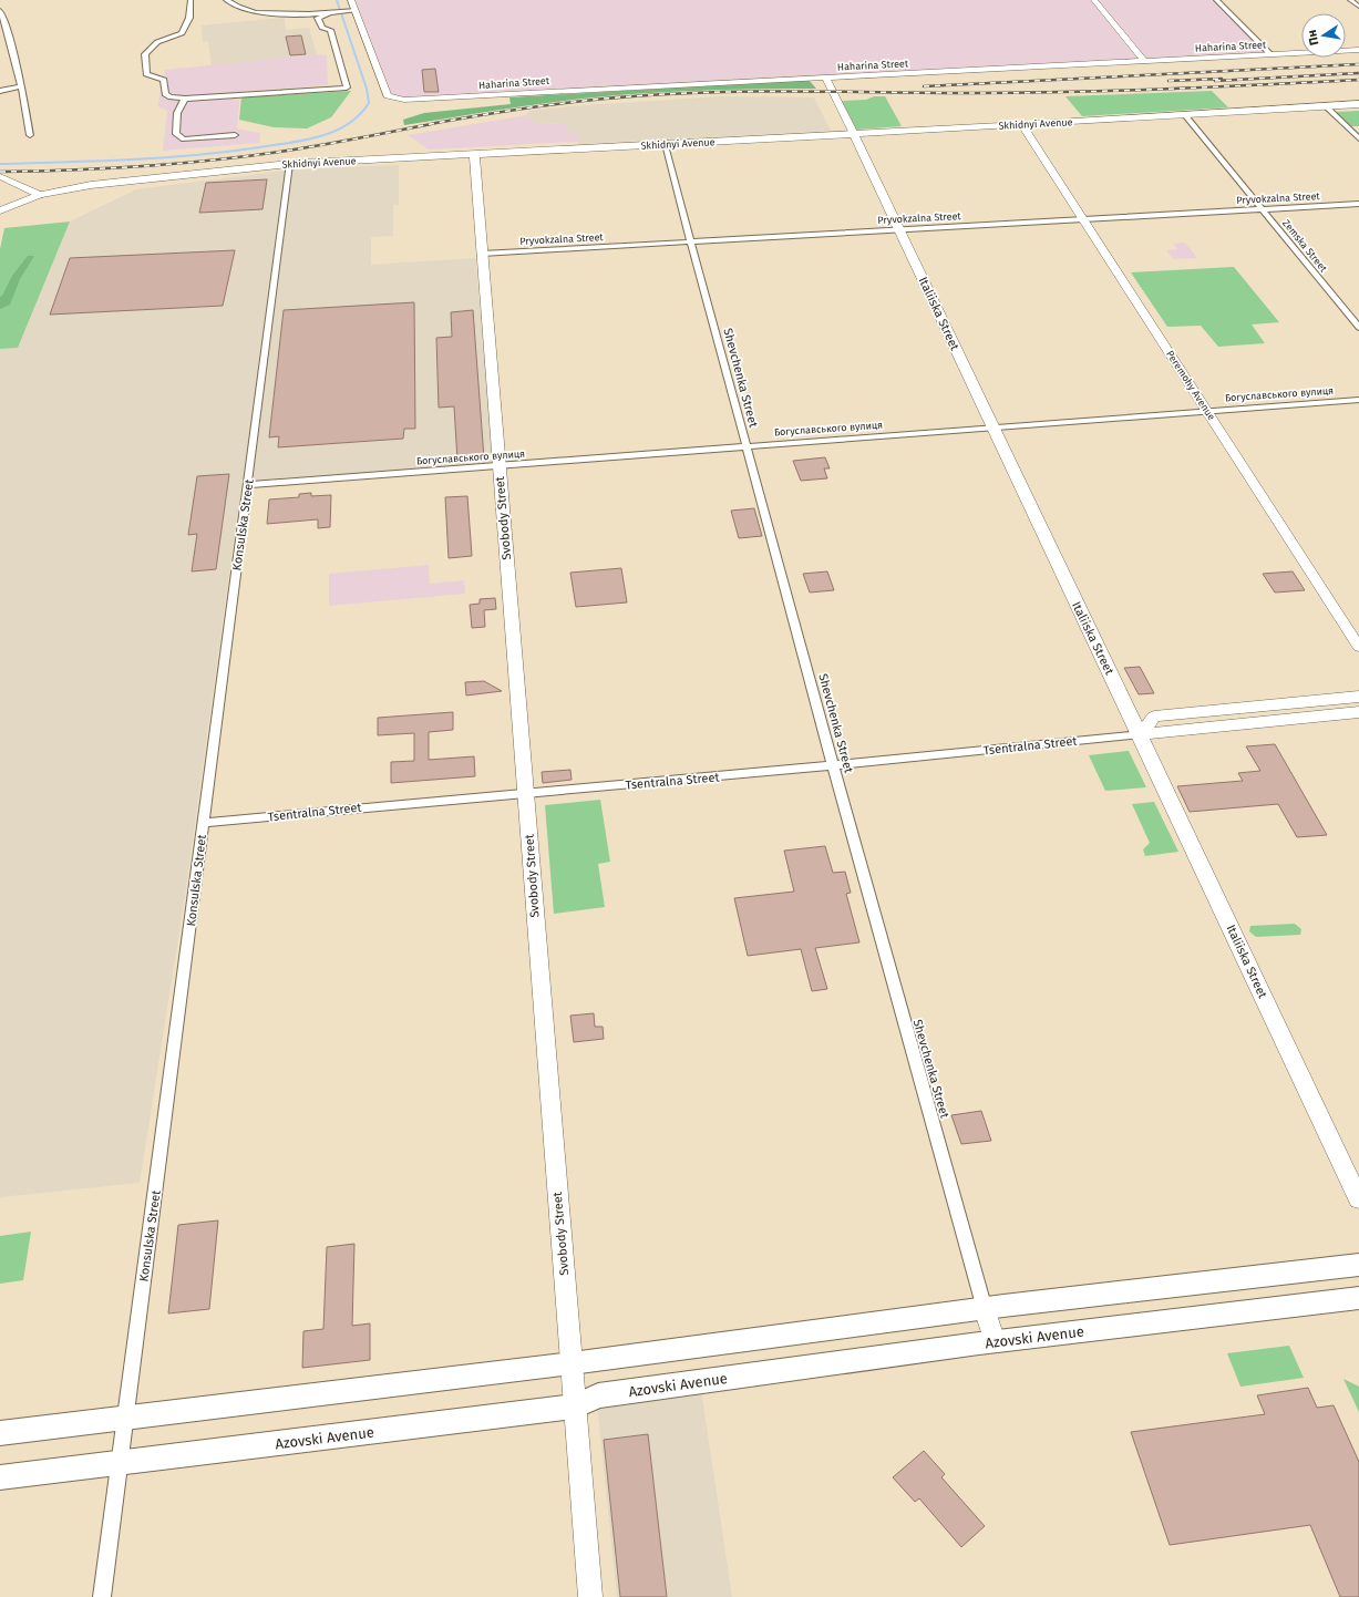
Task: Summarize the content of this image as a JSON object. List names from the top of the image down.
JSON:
{
  "streets": {
    "main road": [
      "Skhidnyi Avenue",
      "Italiiska Street",
      "Svobody Street",
      "Tsentralna Street",
      "Azovski Avenue"
    ],
    "street": [
      "Haharina Street",
      "Pryvokzalna Street",
      "Zemska Street",
      "Shevchenka Street",
      "Peremohy Avenue",
      "Богуславського вулиця",
      "Konsulska Street"
    ]
  },
  "crossings": [
    ["Haharina Street", "Italiiska Street"],
    ["Skhidnyi Avenue", "Zemska Street"],
    ["Skhidnyi Avenue", "Italiiska Street"],
    ["Skhidnyi Avenue", "Shevchenka Street"],
    ["Skhidnyi Avenue", "Peremohy Avenue"],
    ["Skhidnyi Avenue", "Svobody Street"],
    ["Skhidnyi Avenue", "Konsulska Street"],
    ["Pryvokzalna Street", "Zemska Street"],
    ["Pryvokzalna Street", "Italiiska Street"],
    ["Pryvokzalna Street", "Shevchenka Street"],
    ["Pryvokzalna Street", "Peremohy Avenue"],
    ["Pryvokzalna Street", "Svobody Street"],
    ["Italiiska Street", "Богуславського вулиця"],
    ["Italiiska Street", "Tsentralna Street"],
    ["Shevchenka Street", "Богуславського вулиця"],
    ["Shevchenka Street", "Tsentralna Street"],
    ["Peremohy Avenue", "Богуславського вулиця"],
    ["Богуславського вулиця", "Svobody Street"],
    ["Богуславського вулиця", "Konsulska Street"],
    ["Svobody Street", "Tsentralna Street"],
    ["Svobody Street", "Azovski Avenue"],
    ["Konsulska Street", "Tsentralna Street"],
    ["Konsulska Street", "Azovski Avenue"]
  ],
  "north": "left"
}
